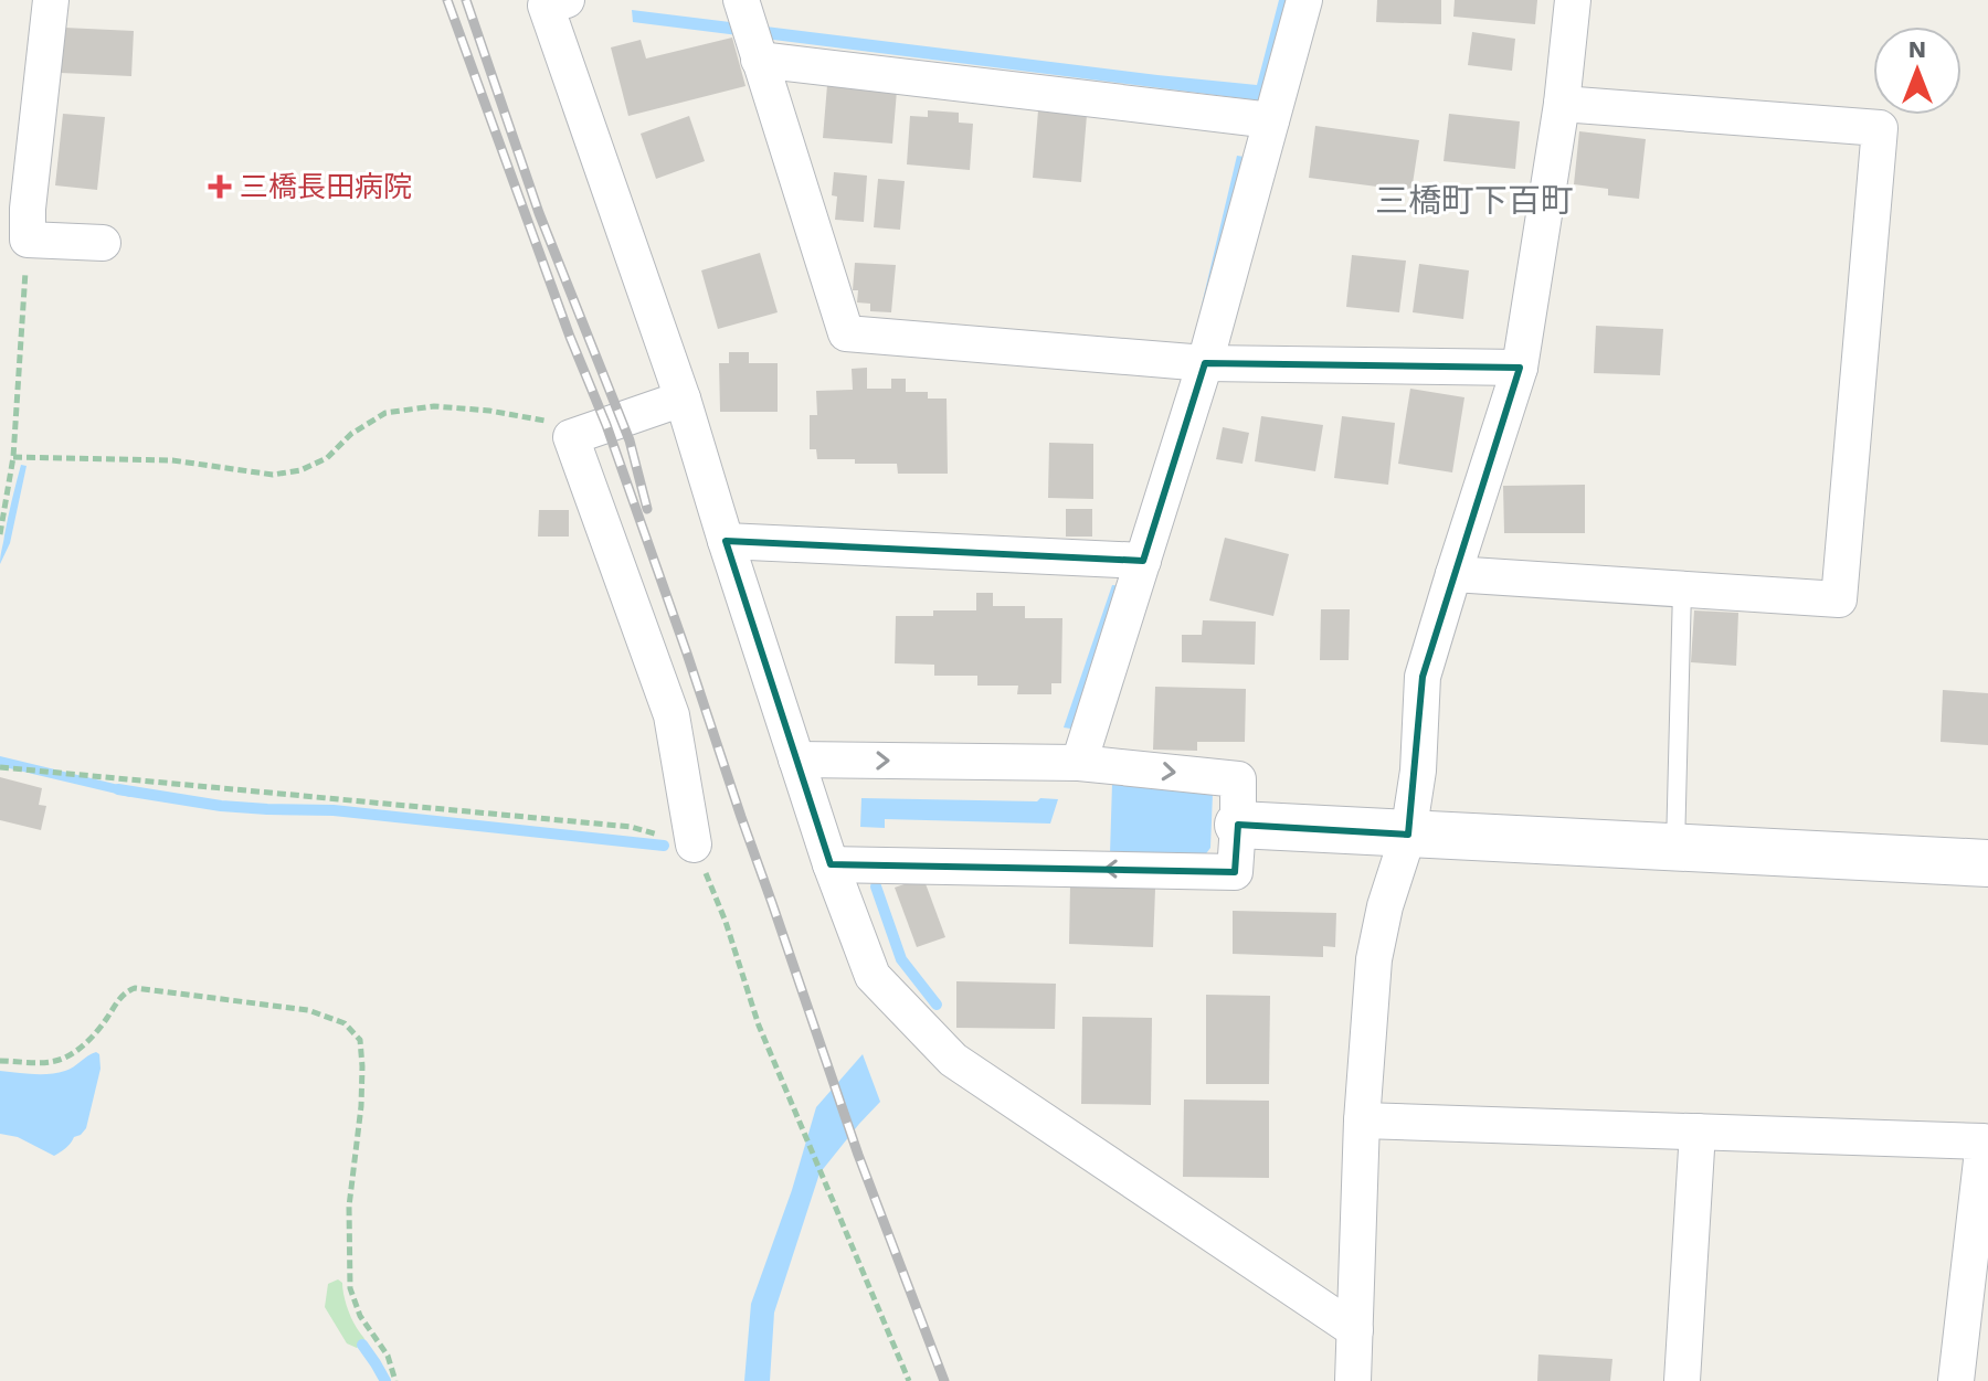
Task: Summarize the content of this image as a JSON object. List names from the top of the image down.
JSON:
{
  "districts": ["三橋町下百町"],
  "places": {
    "health": ["三橋長田病院"]
  },
  "north": "top"
}
